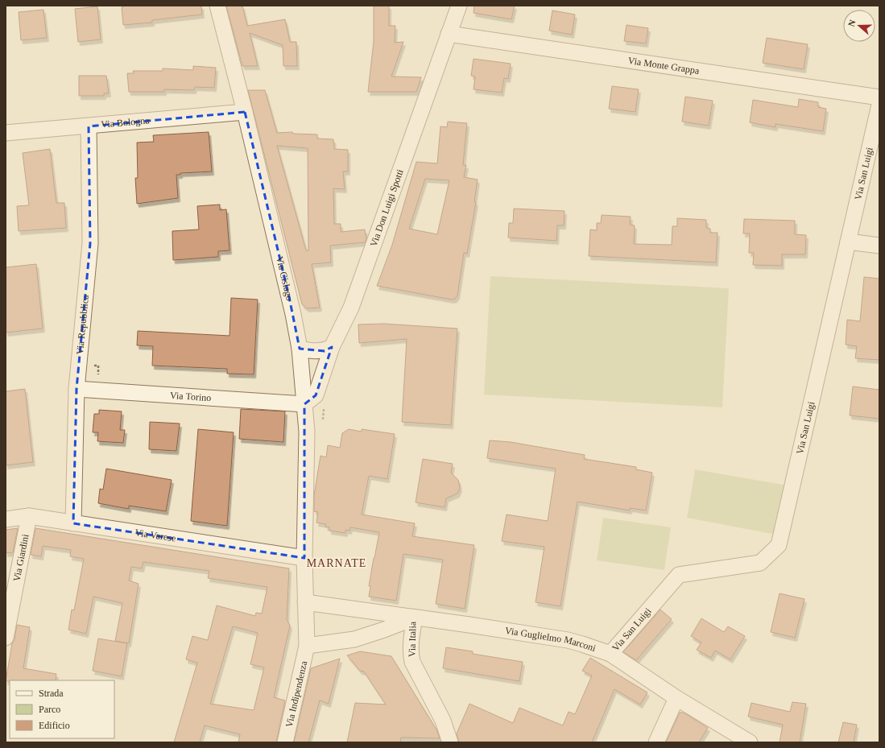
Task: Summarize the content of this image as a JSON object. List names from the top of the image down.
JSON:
{
  "streets": {
    "street": [
      "Via Monte Grappa",
      "Via Bologna",
      "Via San Luigi",
      "Via Don Luigi Spotti",
      "Via Cislago",
      "Via Repubblica",
      "Via Torino",
      "Via Varese",
      "Via Giardini",
      "Via Italia",
      "Via Guglielmo Marconi",
      "Via Indipendenza"
    ]
  },
  "crossings": [
    ["Via Monte Grappa", "Via Don Luigi Spotti"],
    ["Via Bologna", "Via Cislago"],
    ["Via Bologna", "Via Repubblica"],
    ["Via San Luigi", "Via Guglielmo Marconi"],
    ["Via Don Luigi Spotti", "Via Cislago"],
    ["Via Don Luigi Spotti", "Via Torino"],
    ["Via Cislago", "Via Torino"],
    ["Via Cislago", "Via Varese"],
    ["Via Cislago", "Via Guglielmo Marconi"],
    ["Via Cislago", "Via Indipendenza"],
    ["Via Repubblica", "Via Torino"],
    ["Via Repubblica", "Via Varese"],
    ["Via Varese", "Via Giardini"],
    ["Via Italia", "Via Guglielmo Marconi"],
    ["Via Italia", "Via Indipendenza"],
    ["Via Guglielmo Marconi", "Via Indipendenza"]
  ],
  "districts": ["MARNATE"],
  "legend": ["Strada", "Parco", "Edificio"],
  "north": "left"
}
